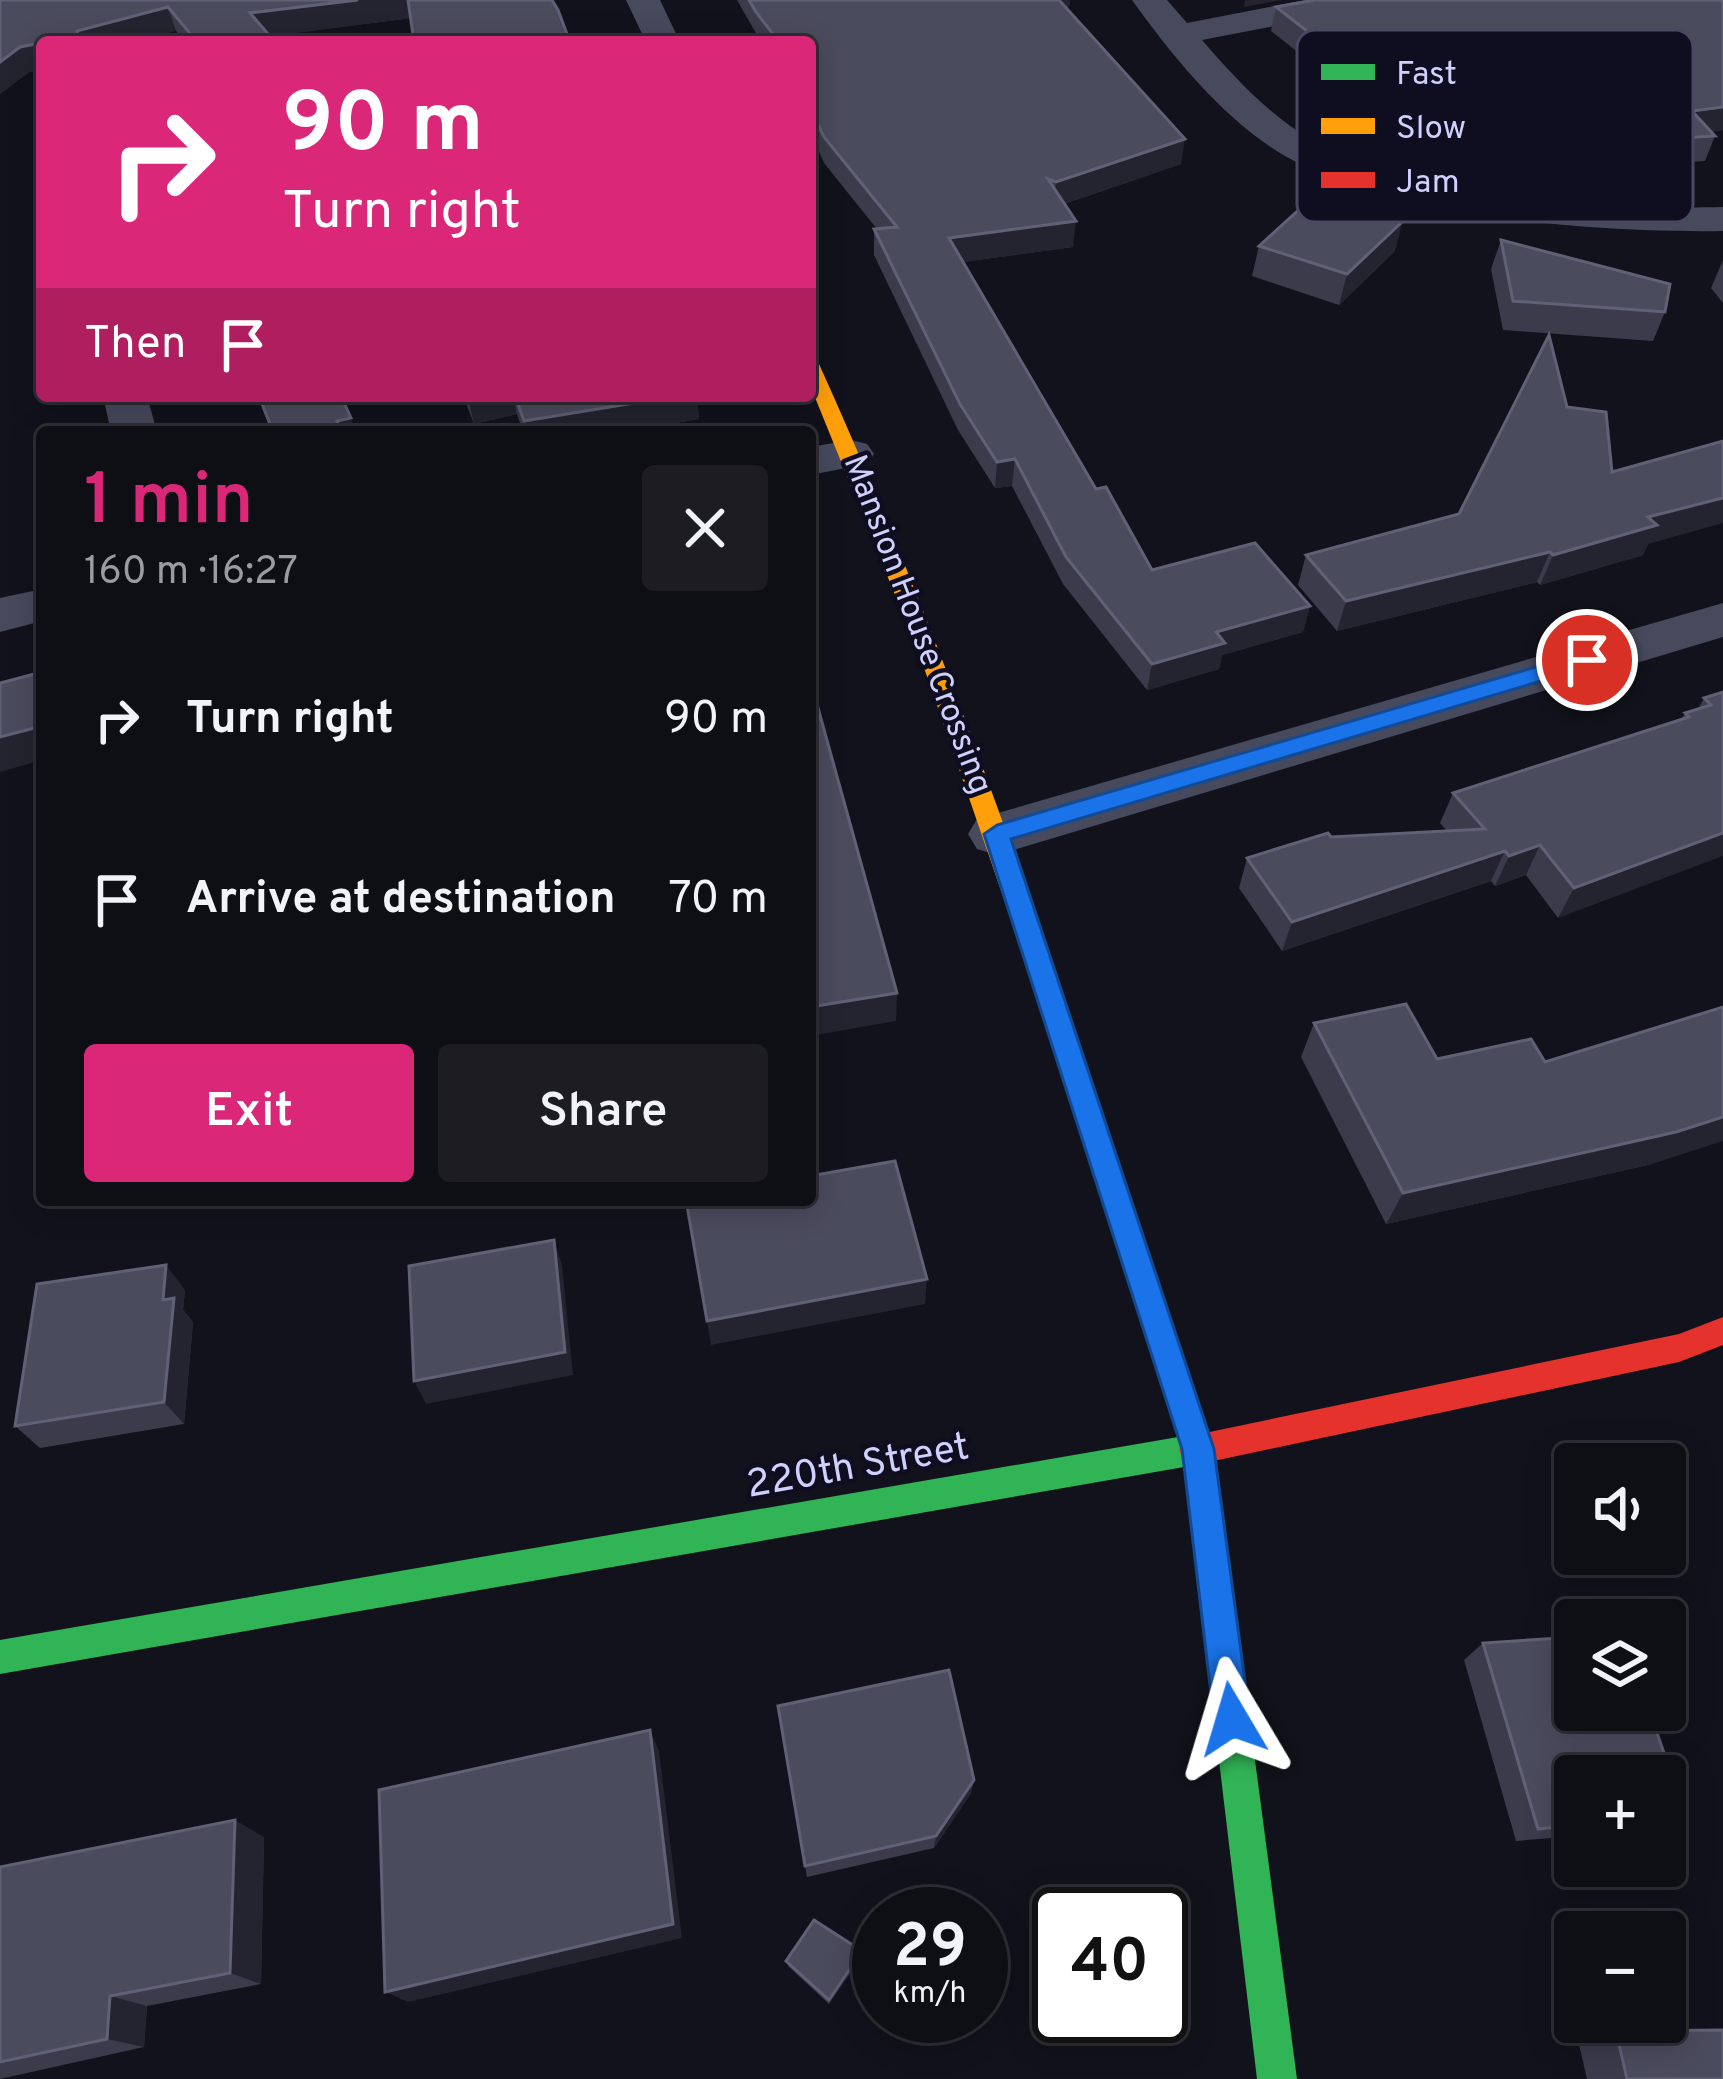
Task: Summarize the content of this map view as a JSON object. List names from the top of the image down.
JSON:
{
  "streets": {
    "street": ["Mansion House Crossing", "220th Street"]
  },
  "crossings": [
    ["Mansion House Crossing", "220th Street"]
  ],
  "legend": ["Fast", "Slow", "Jam"],
  "page": {
    "turn": ["90 m", "Turn right"],
    "then": "Then",
    "heading": ["1 min", "160 m · 16:27"],
    "list": [
      {
        "name": "Turn right",
        "value": "90 m"
      },
      {
        "name": "Arrive at destination",
        "value": "70 m"
      }
    ],
    "buttons": ["Exit", "Share"],
    "map_buttons": ["+", "−"],
    "speed": "29 km/h",
    "limit": "40"
  }
}
